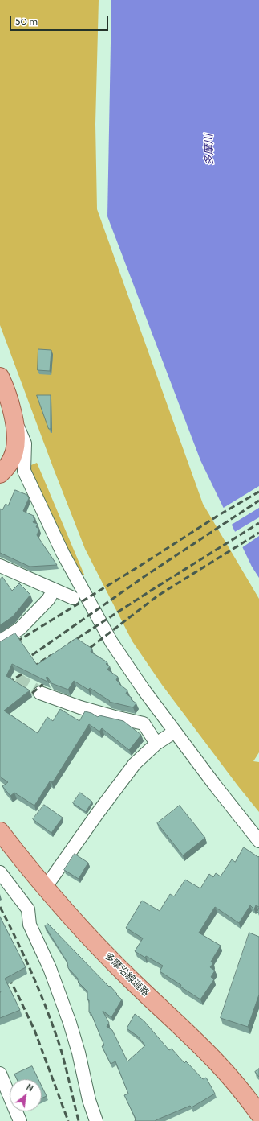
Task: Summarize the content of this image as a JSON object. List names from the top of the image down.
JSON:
{
  "streets": {
    "main road": ["多摩沿線道路"]
  },
  "water": ["多摩川"],
  "scale_bar": "50 m",
  "north": "top right"
}
